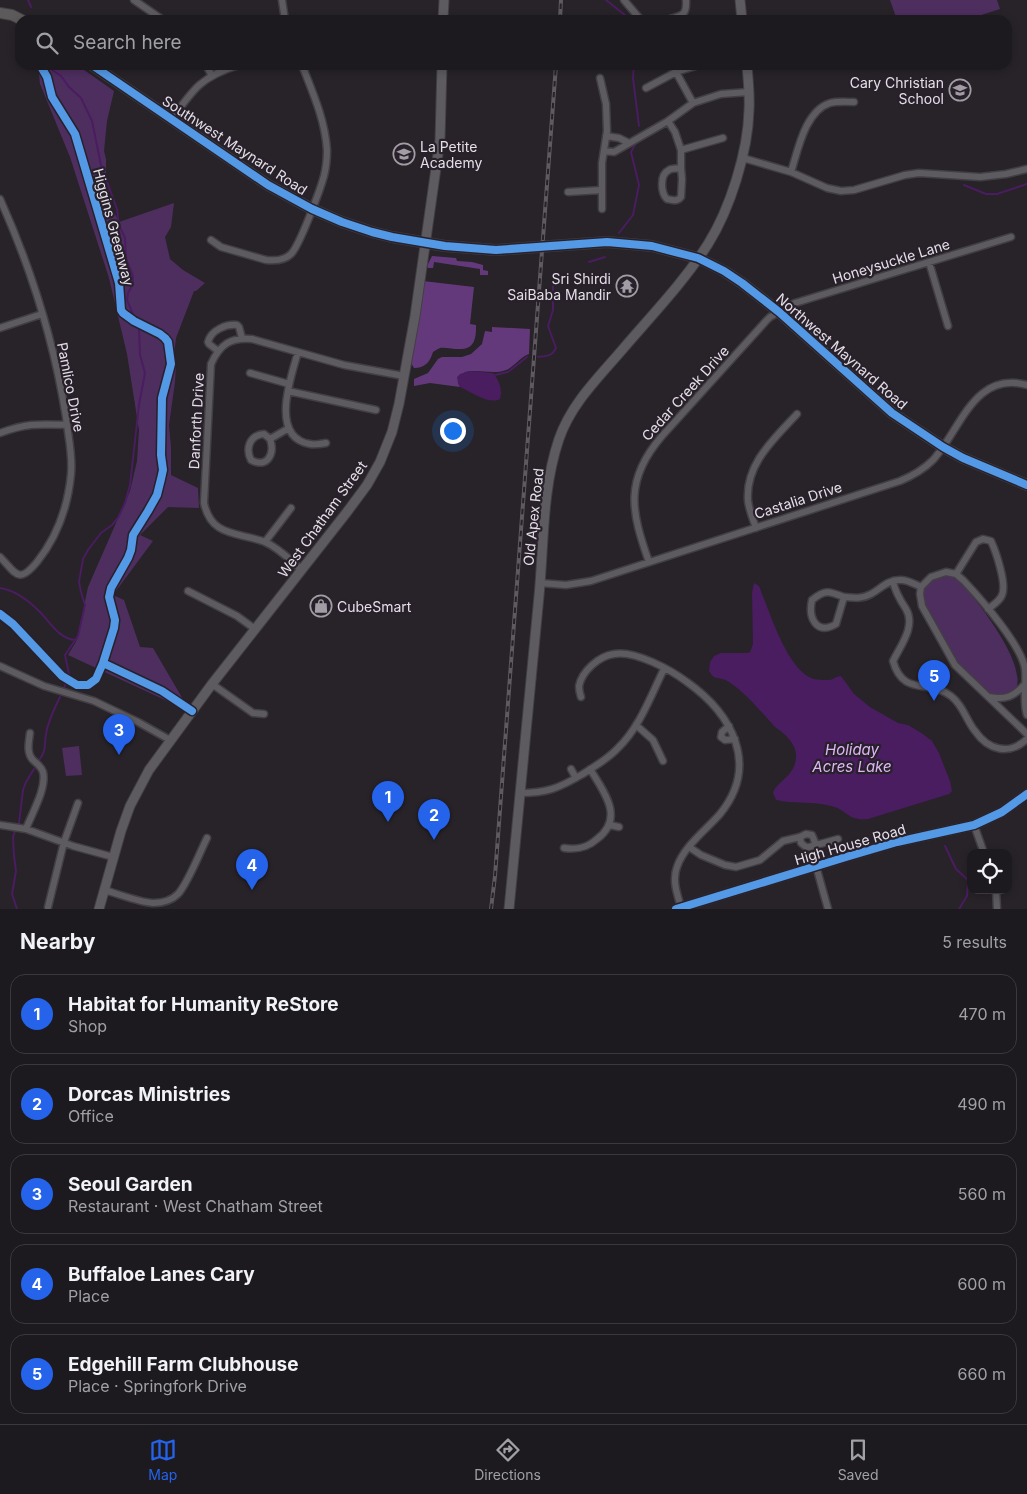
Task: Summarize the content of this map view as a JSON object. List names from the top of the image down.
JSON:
{
  "streets": {
    "main road": [
      "Southwest Maynard Road",
      "Northwest Maynard Road",
      "Old Apex Road",
      "West Chatham Street",
      "High House Road"
    ],
    "street": [
      "Honeysuckle Lane",
      "Pamlico Drive",
      "Cedar Creek Drive",
      "Danforth Drive",
      "Castalia Drive"
    ],
    "cycle path": ["Higgins Greenway"]
  },
  "crossings": [
    ["Southwest Maynard Road", "Northwest Maynard Road"],
    ["Southwest Maynard Road", "Old Apex Road"],
    ["Southwest Maynard Road", "West Chatham Street"],
    ["Honeysuckle Lane", "Northwest Maynard Road"],
    ["Honeysuckle Lane", "Cedar Creek Drive"],
    ["Northwest Maynard Road", "Cedar Creek Drive"],
    ["Northwest Maynard Road", "Castalia Drive"],
    ["Northwest Maynard Road", "Old Apex Road"],
    ["Cedar Creek Drive", "Castalia Drive"],
    ["Danforth Drive", "West Chatham Street"],
    ["Castalia Drive", "Old Apex Road"]
  ],
  "water": ["Holiday Acres Lake"],
  "places": {
    "school or university": ["Cary Christian School", "La Petite Academy"],
    "temple": ["Sri Shirdi SaiBaba Mandir"],
    "shop": ["CubeSmart"]
  },
  "page": {
    "search": "Search here",
    "pins": [
      "5",
      "3",
      "1",
      "2",
      "4"
    ],
    "heading": ["Nearby", "5 results"],
    "list": [
      {
        "mark": "1",
        "name": "Habitat for Humanity ReStore",
        "note": "Shop",
        "value": "470 m"
      },
      {
        "mark": "2",
        "name": "Dorcas Ministries",
        "note": "Office",
        "value": "490 m"
      },
      {
        "mark": "3",
        "name": "Seoul Garden",
        "note": "Restaurant · West Chatham Street",
        "value": "560 m"
      },
      {
        "mark": "4",
        "name": "Buffaloe Lanes Cary",
        "note": "Place",
        "value": "600 m"
      },
      {
        "mark": "5",
        "name": "Edgehill Farm Clubhouse",
        "note": "Place · Springfork Drive",
        "value": "660 m"
      }
    ],
    "nav": ["Map", "Directions", "Saved"]
  }
}
